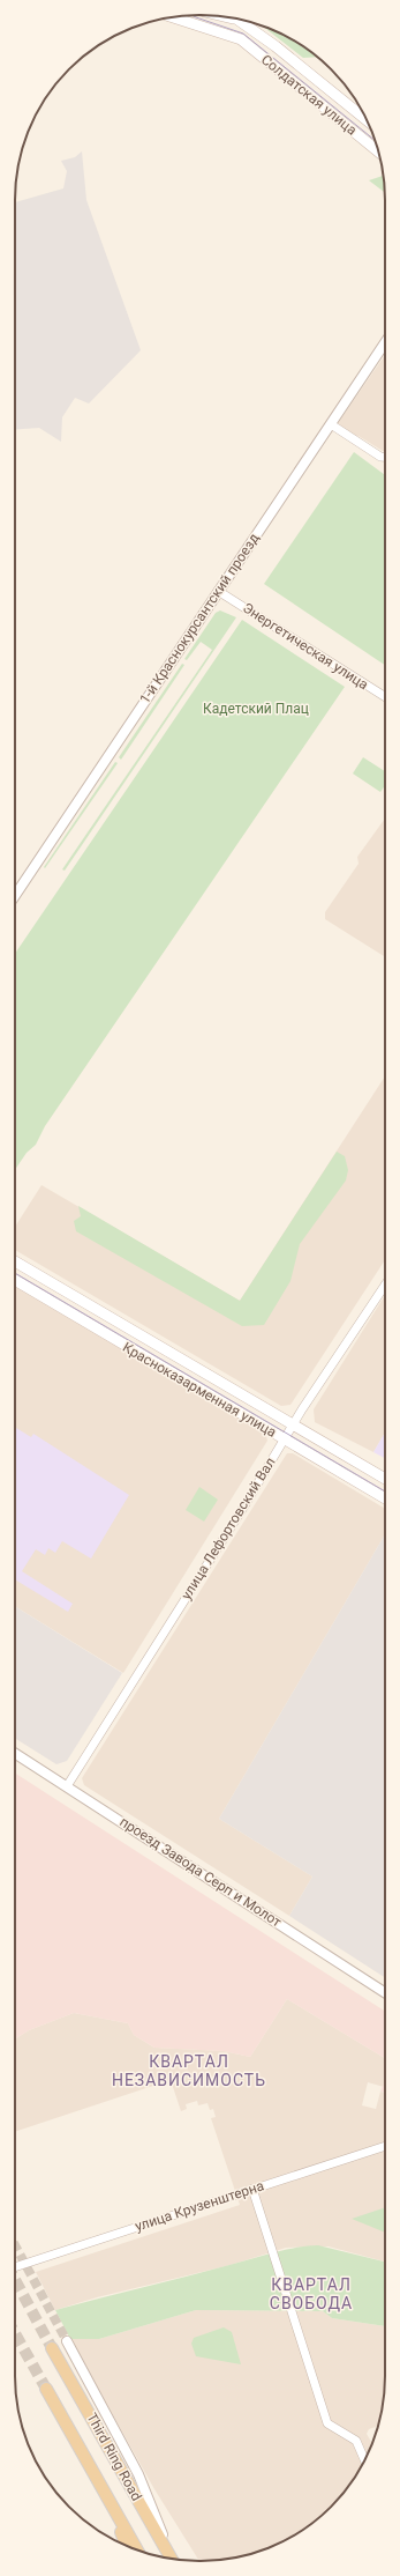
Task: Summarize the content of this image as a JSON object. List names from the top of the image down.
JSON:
{
  "streets": {
    "main road": ["Солдатская улица", "Красноказарменная улица", "Third Ring Road"],
    "street": [
      "1-й Краснокурсантский проезд",
      "Энергетическая улица",
      "улица Лефортовский Вал",
      "проезд Завода Серп и Молот",
      "улица Крузенштерна"
    ]
  },
  "crossings": [
    ["1-й Краснокурсантский проезд", "Энергетическая улица"],
    ["Красноказарменная улица", "улица Лефортовский Вал"],
    ["улица Лефортовский Вал", "проезд Завода Серп и Молот"]
  ],
  "districts": ["КВАРТАЛ НЕЗАВИСИМОСТЬ", "КВАРТАЛ СВОБОДА"],
  "parks": ["Кадетский Плац"]
}
